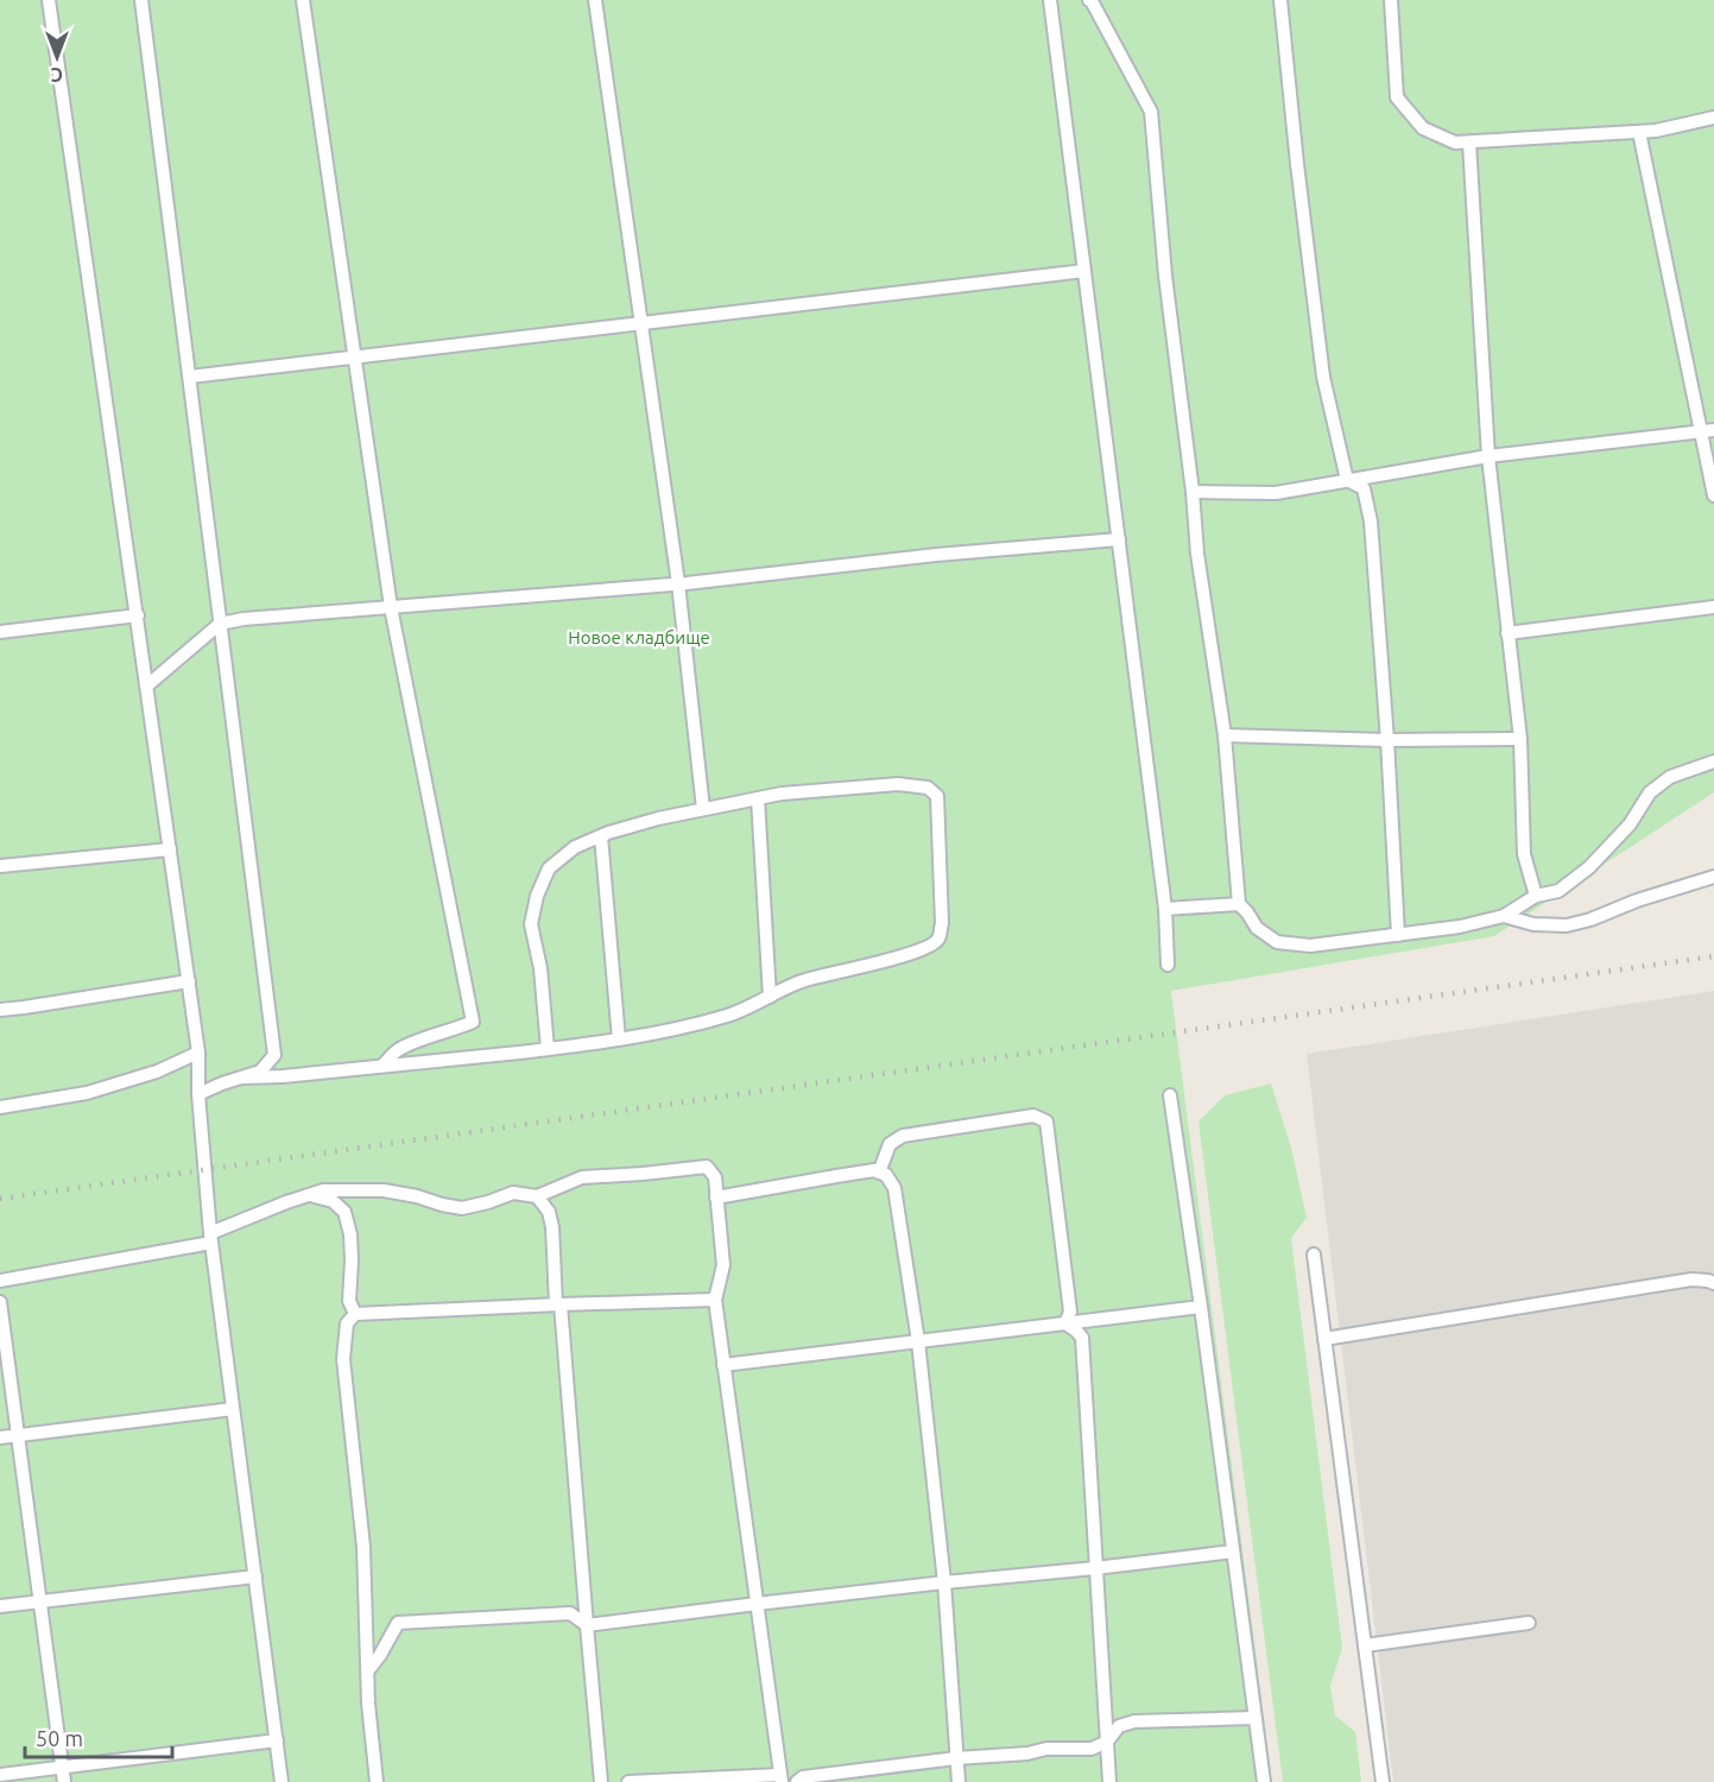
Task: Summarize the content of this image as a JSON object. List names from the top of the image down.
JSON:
{
  "parks": ["Новое кладбище"],
  "scale_bar": "50 m",
  "north": "bottom"
}
